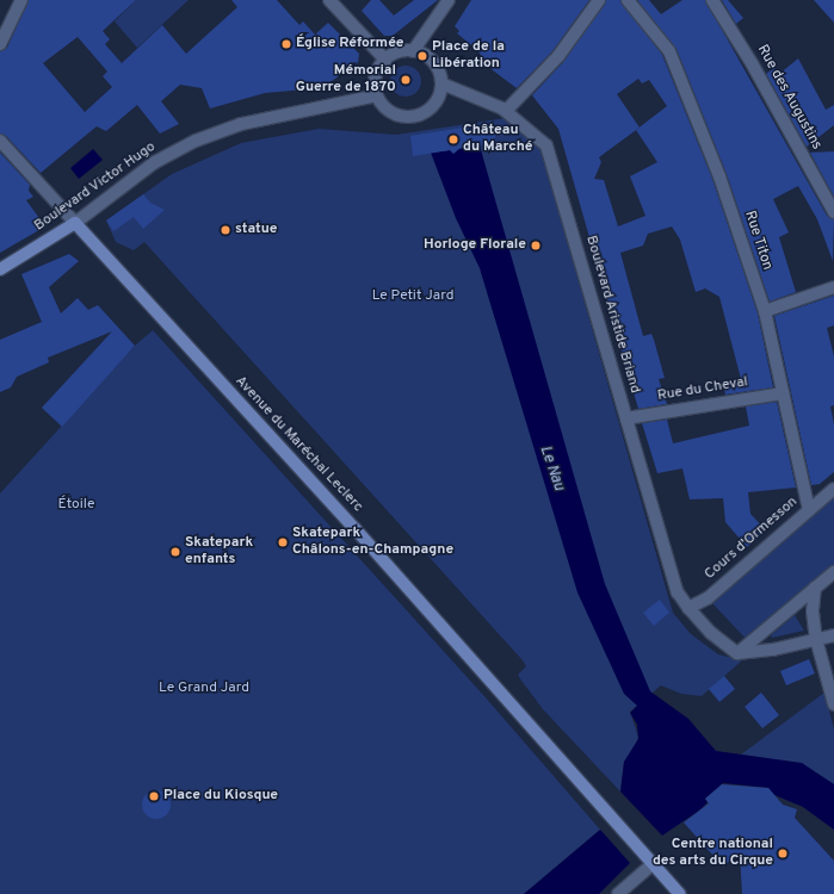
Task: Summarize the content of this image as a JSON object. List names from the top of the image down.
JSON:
{
  "streets": {
    "main road": ["Boulevard Victor Hugo", "Avenue du Maréchal Leclerc"],
    "street": [
      "Rue des Augustins",
      "Rue Titon",
      "Boulevard Aristide Briand",
      "Rue du Cheval",
      "Cours d'Ormesson"
    ]
  },
  "crossings": [
    ["Boulevard Victor Hugo", "Boulevard Aristide Briand"],
    ["Boulevard Victor Hugo", "Avenue du Maréchal Leclerc"],
    ["Rue Titon", "Rue du Cheval"],
    ["Rue Titon", "Cours d'Ormesson"],
    ["Boulevard Aristide Briand", "Rue du Cheval"],
    ["Boulevard Aristide Briand", "Cours d'Ormesson"]
  ],
  "water": ["Le Nau"],
  "parks": ["Le Petit Jard", "Étoile", "Le Grand Jard"],
  "places": [
    "Église Réformée",
    "Place de la Libération",
    "Mémorial Guerre de 1870",
    "Château du Marché",
    "statue",
    "Horloge Florale",
    "Skatepark Châlons-en-Champagne",
    "Skatepark enfants",
    "Place du Kiosque",
    "Centre national des arts du Cirque"
  ]
}
